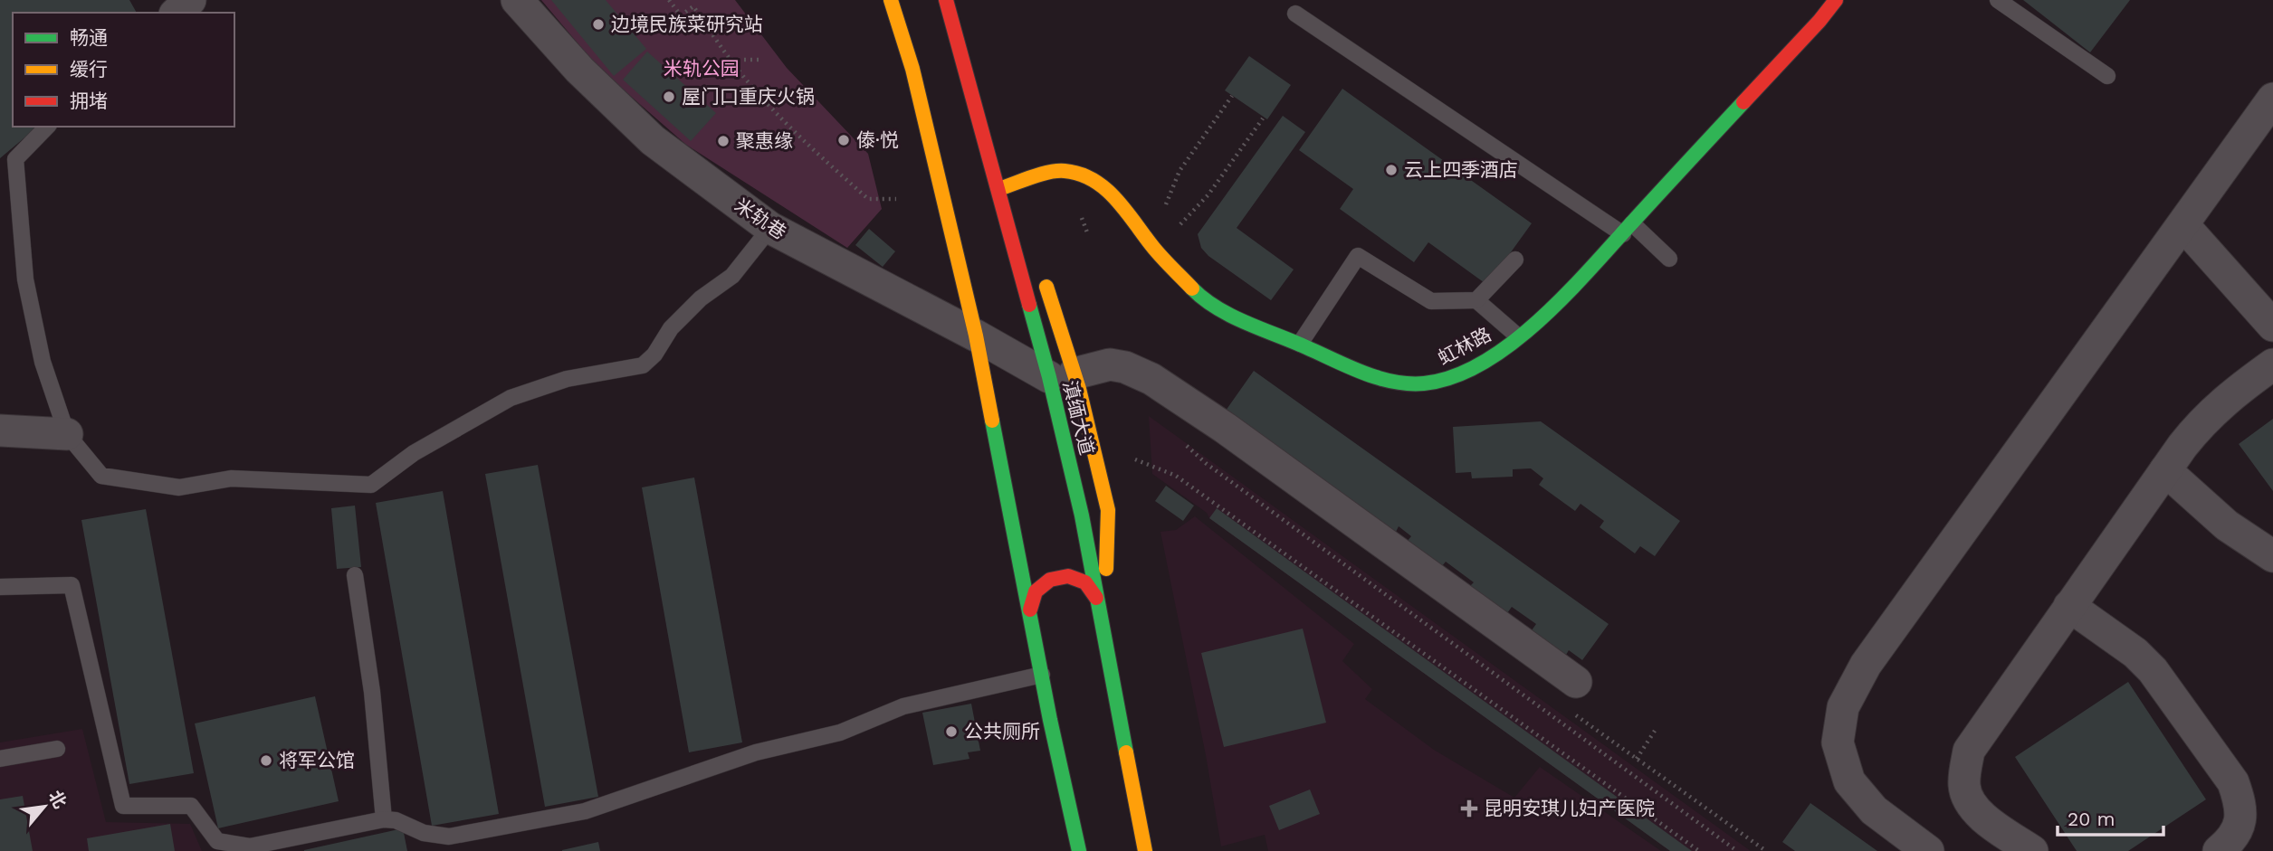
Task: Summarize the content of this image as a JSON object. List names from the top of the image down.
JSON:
{
  "streets": {
    "main road": ["虹林路", "滇缅大道"],
    "street": ["米轨巷"]
  },
  "crossings": [
    ["米轨巷", "滇缅大道"],
    ["虹林路", "滇缅大道"]
  ],
  "parks": ["米轨公园"],
  "places": {
    "other": [
      "边境民族菜研究站",
      "屋门口重庆火锅",
      "傣·悦",
      "聚惠缘",
      "云上四季酒店",
      "公共厕所",
      "将军公馆"
    ],
    "health": ["昆明安琪儿妇产医院"]
  },
  "legend": ["畅通", "缓行", "拥堵"],
  "scale_bar": "20 m",
  "north": "top right"
}
